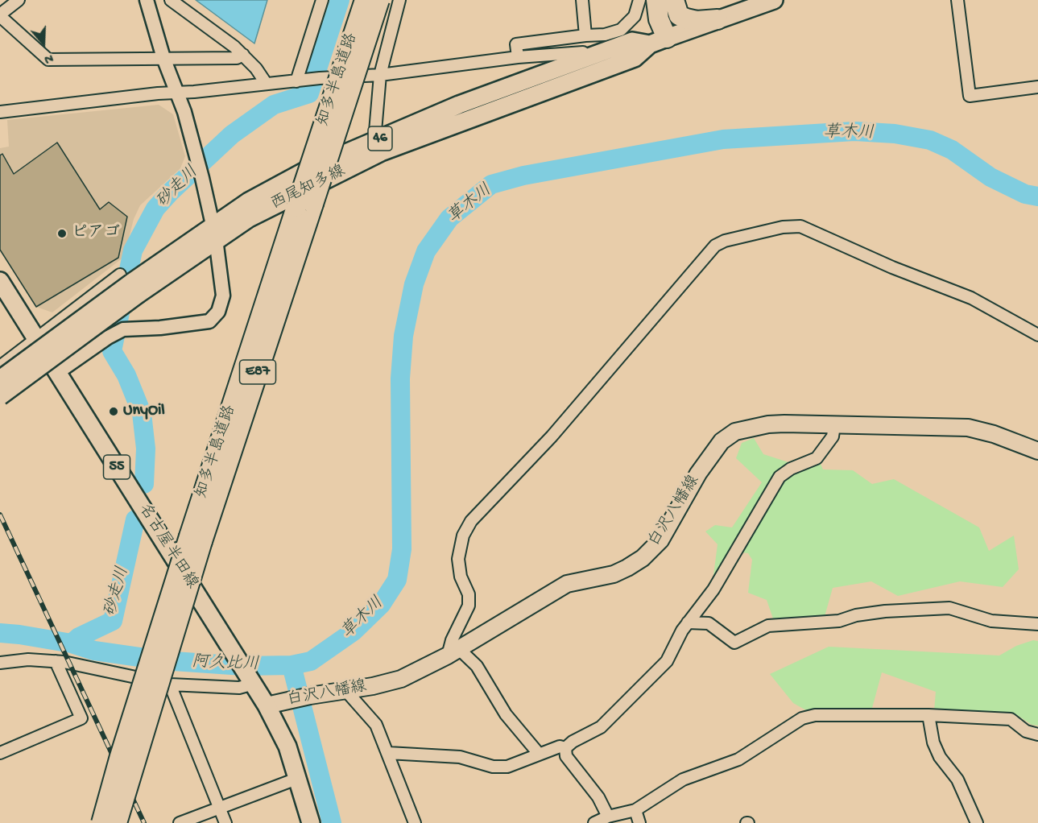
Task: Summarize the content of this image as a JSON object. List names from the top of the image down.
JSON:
{
  "streets": {
    "highway": ["知多半島道路", "E87"],
    "main road": [
      "46",
      "西尾知多線",
      "55",
      "白沢八幡線",
      "名古屋半田線"
    ]
  },
  "crossings": [
    ["白沢八幡線", "名古屋半田線"]
  ],
  "water": ["草木川", "砂走川", "阿久比川"],
  "places": ["ピアゴ", "UnyOil"],
  "north": "bottom"
}
